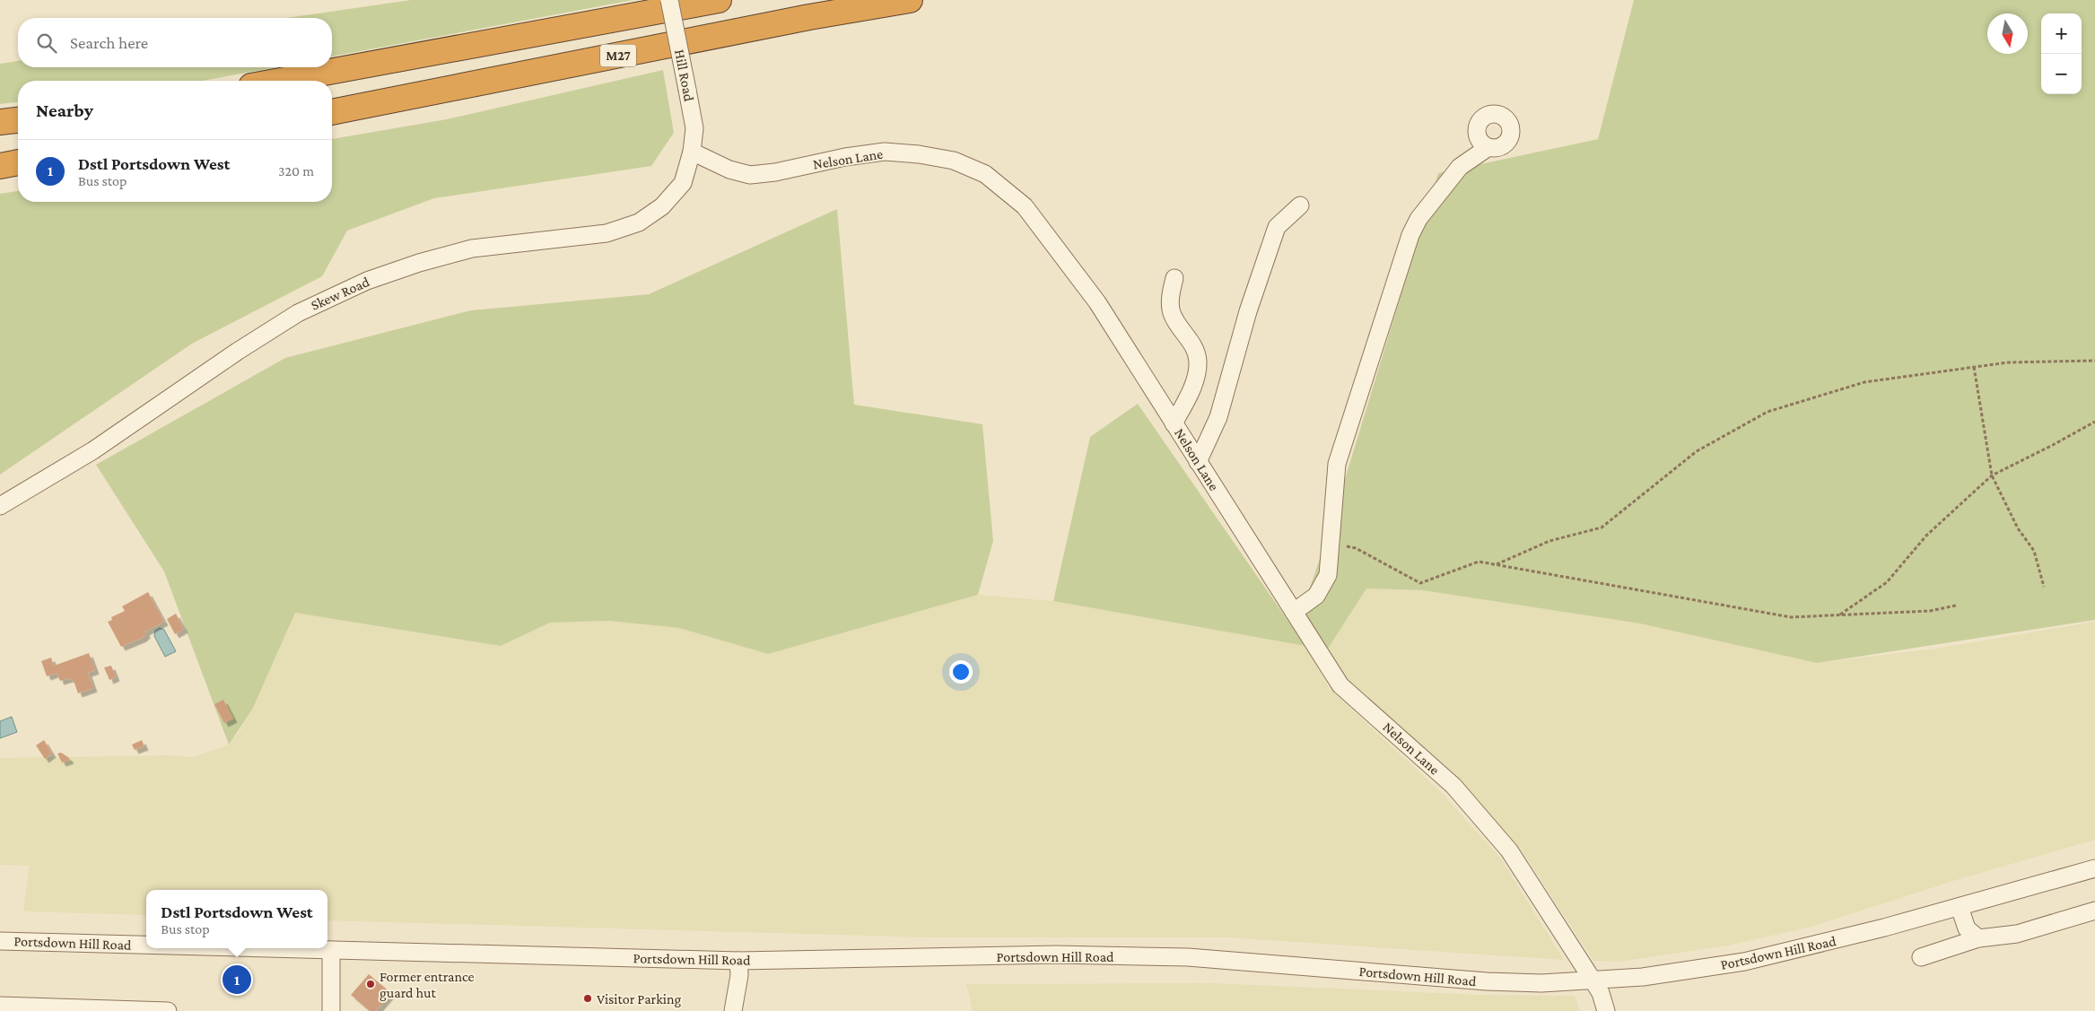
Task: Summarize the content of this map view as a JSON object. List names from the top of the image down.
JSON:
{
  "streets": {
    "highway": ["M27"],
    "street": [
      "Hill Road",
      "Nelson Lane",
      "Skew Road",
      "Portsdown Hill Road"
    ]
  },
  "crossings": [
    ["Hill Road", "Nelson Lane"],
    ["Hill Road", "Skew Road"],
    ["Nelson Lane", "Skew Road"],
    ["Nelson Lane", "Portsdown Hill Road"]
  ],
  "places": ["Former entrance guard hut", "Visitor Parking"],
  "north": "bottom",
  "page": {
    "map_buttons": ["+", "−"],
    "search": "Search here",
    "heading": "Nearby",
    "list": [
      {
        "mark": "1",
        "name": "Dstl Portsdown West",
        "note": "Bus stop",
        "value": "320 m"
      }
    ],
    "popup": ["Dstl Portsdown West", "Bus stop"],
    "pins": "1"
  }
}
